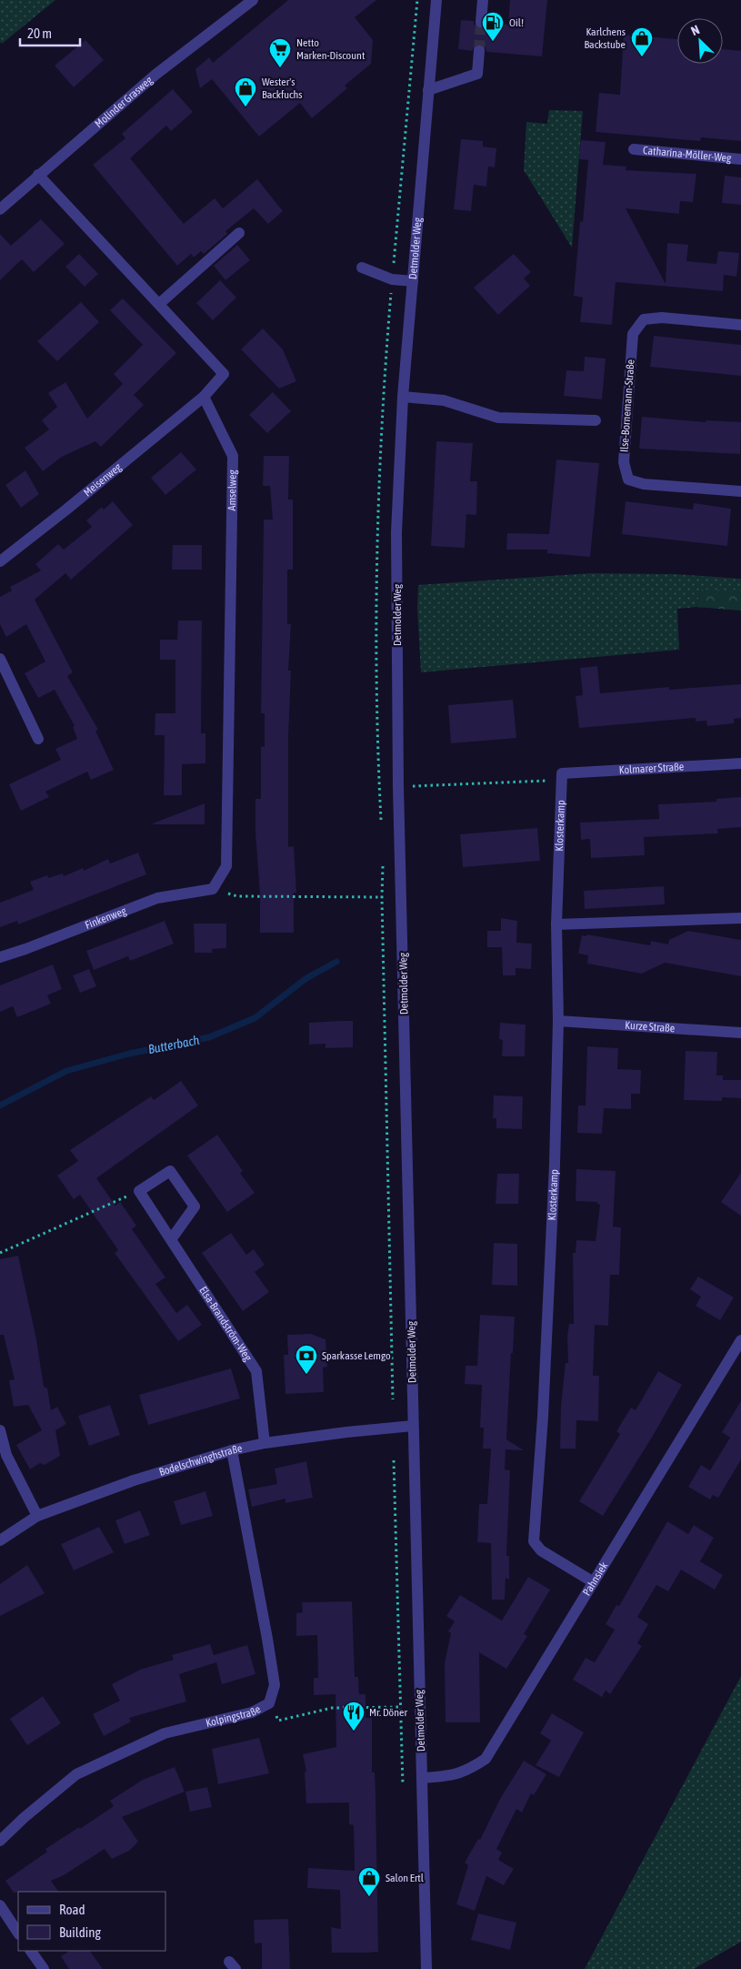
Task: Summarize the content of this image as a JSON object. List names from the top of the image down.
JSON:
{
  "streets": {
    "street": [
      "Molinder Grasweg",
      "Catharina-Möller-Weg",
      "Detmolder Weg",
      "Ilse-Bornemann-Straße",
      "Meisenweg",
      "Amselweg",
      "Kolmarer Straße",
      "Klosterkamp",
      "Finkenweg",
      "Kurze Straße",
      "Elsa-Brandström-Weg",
      "Bodelschwinghstraße",
      "Pahnsiek",
      "Kolpingstraße"
    ]
  },
  "crossings": [
    ["Detmolder Weg", "Bodelschwinghstraße"],
    ["Detmolder Weg", "Pahnsiek"],
    ["Meisenweg", "Amselweg"],
    ["Amselweg", "Finkenweg"],
    ["Kolmarer Straße", "Klosterkamp"],
    ["Klosterkamp", "Kurze Straße"],
    ["Klosterkamp", "Pahnsiek"],
    ["Elsa-Brandström-Weg", "Bodelschwinghstraße"],
    ["Bodelschwinghstraße", "Kolpingstraße"]
  ],
  "water": ["Butterbach"],
  "places": {
    "fuel station": ["Oil!"],
    "shop": ["Karlchens Backstube", "Wester's Backfuchs", "Salon Ertl"],
    "supermarket": ["Netto Marken-Discount"],
    "bank": ["Sparkasse Lemgo"],
    "restaurant": ["Mr. Döner"]
  },
  "legend": ["Road", "Building"],
  "scale_bar": "20 m",
  "north": "top left"
}
